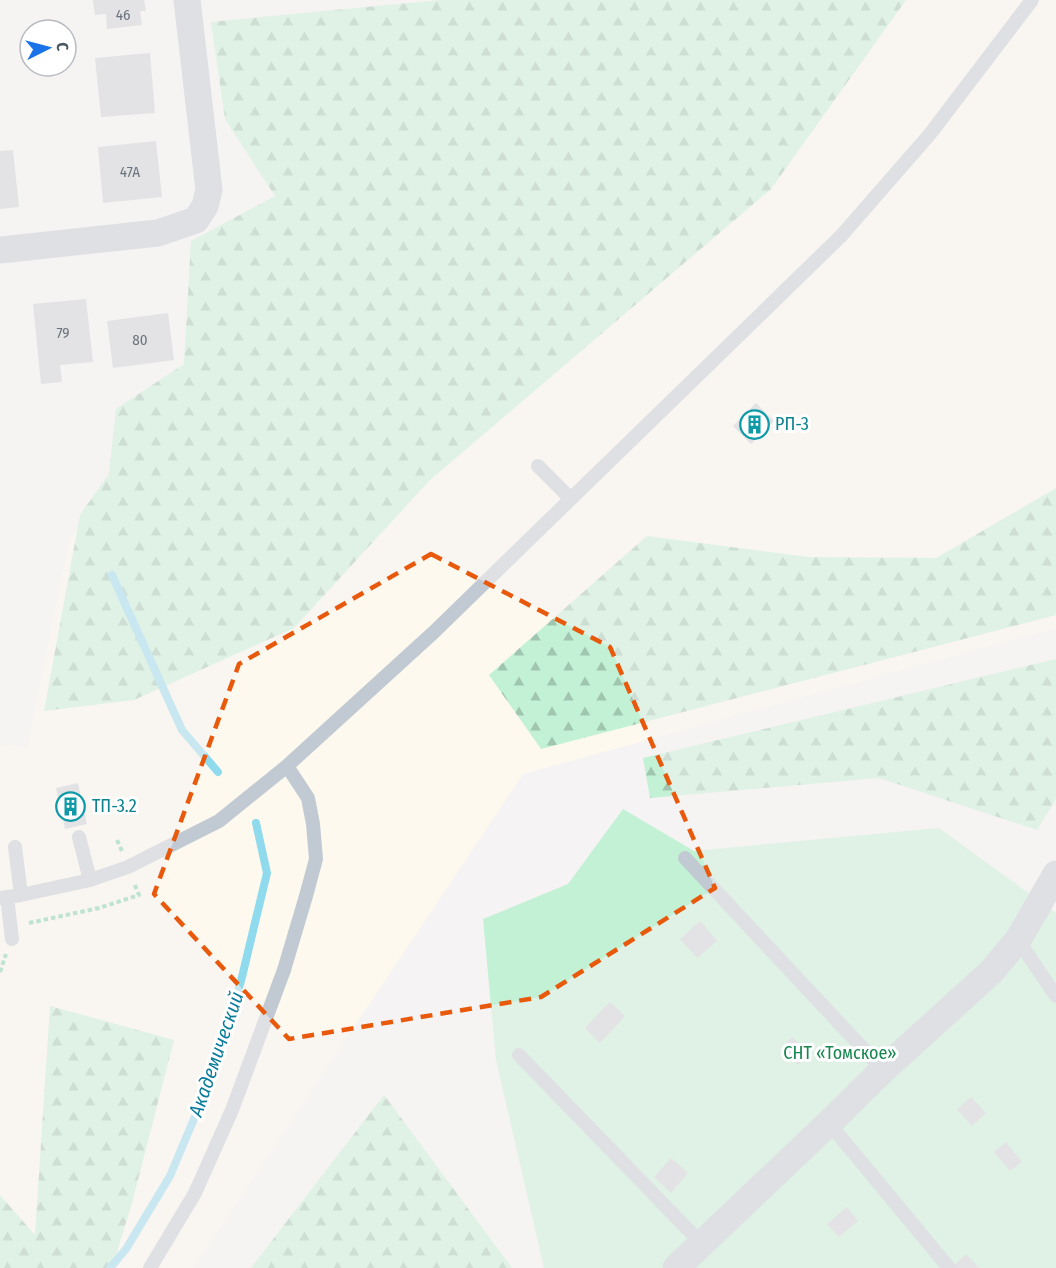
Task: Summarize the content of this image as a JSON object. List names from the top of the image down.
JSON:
{
  "water": ["Академический"],
  "parks": ["СНТ «Томское»"],
  "places": {
    "building": ["РП-3", "ТП-3.2"]
  },
  "house_numbers": [
    "46",
    "47А",
    "79",
    "80"
  ],
  "north": "right"
}
